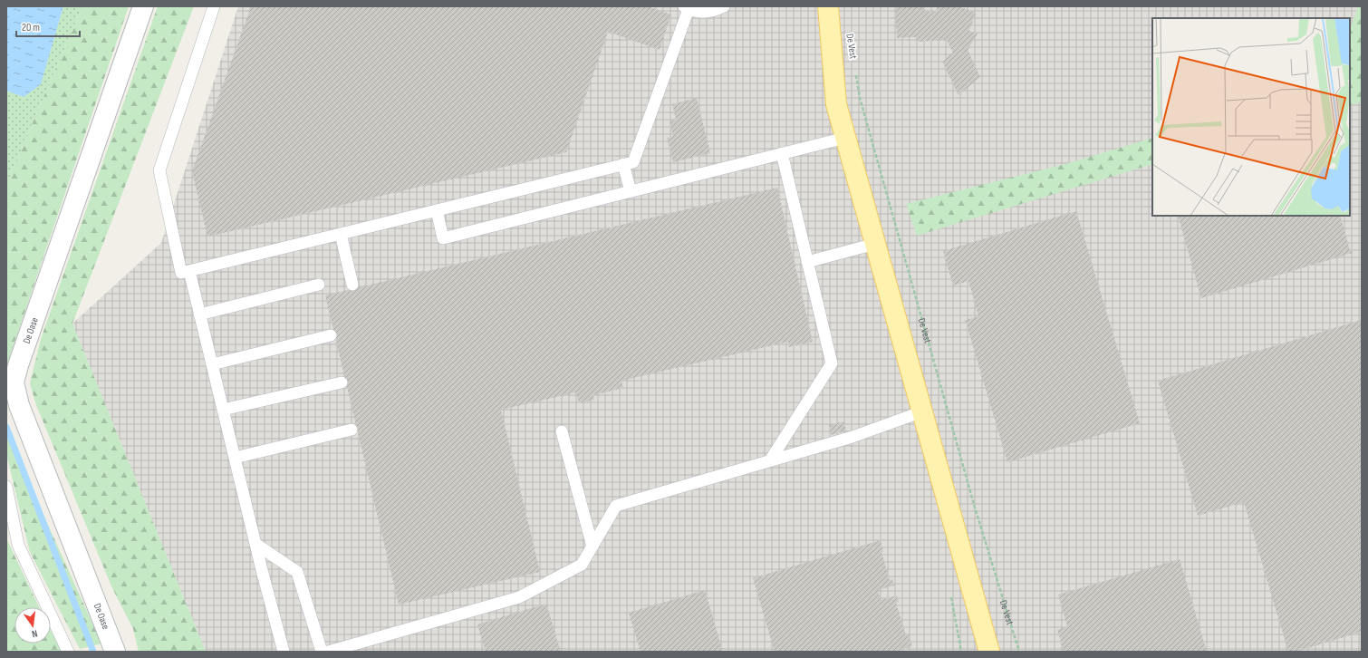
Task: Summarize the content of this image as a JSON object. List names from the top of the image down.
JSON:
{
  "streets": {
    "main road": ["De Vest"],
    "street": ["De Oase"]
  },
  "scale_bar": "20 m",
  "north": "bottom"
}
